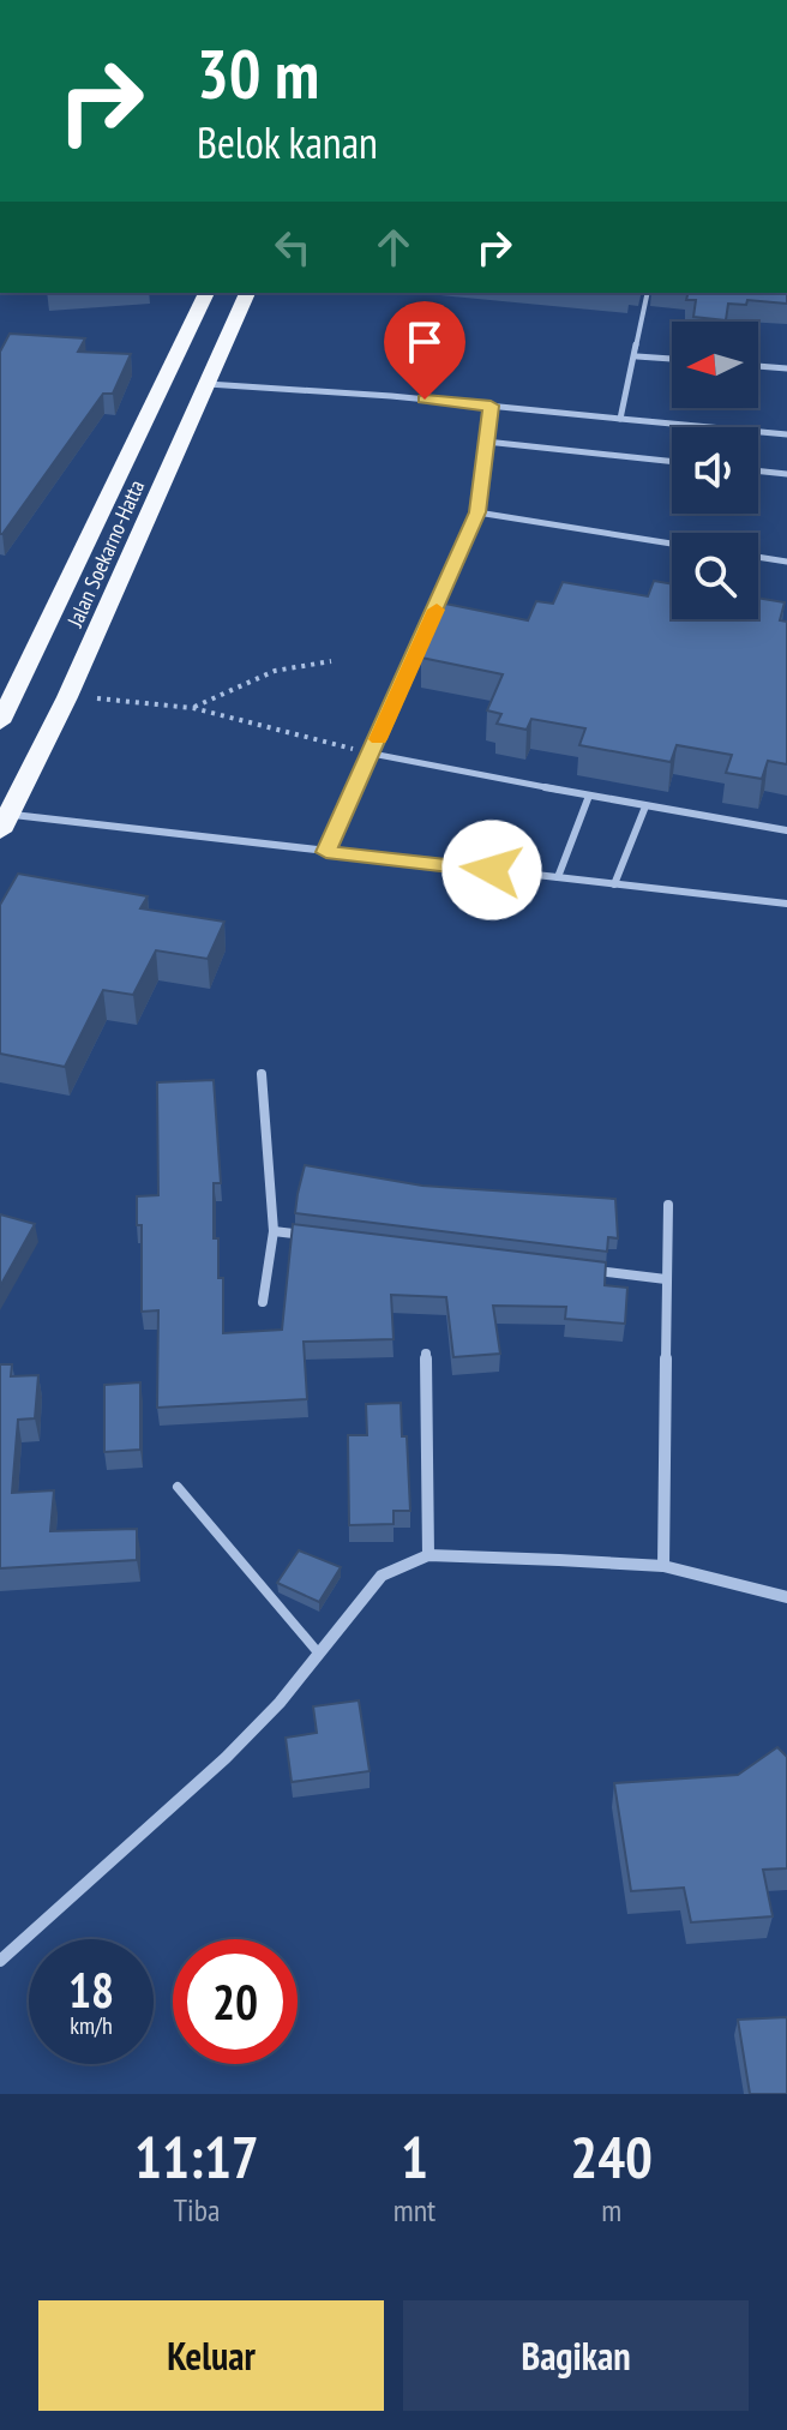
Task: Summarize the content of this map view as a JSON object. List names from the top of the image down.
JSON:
{
  "streets": {
    "highway": ["Jalan Soekarno-Hatta"]
  },
  "north": "left",
  "page": {
    "turn": ["30 m", "Belok kanan"],
    "speed": "18 km/h",
    "limit": "20",
    "eta": [
      "11:17",
      "Tiba",
      "1",
      "mnt",
      "240",
      "m"
    ],
    "buttons": ["Keluar", "Bagikan"]
  }
}
